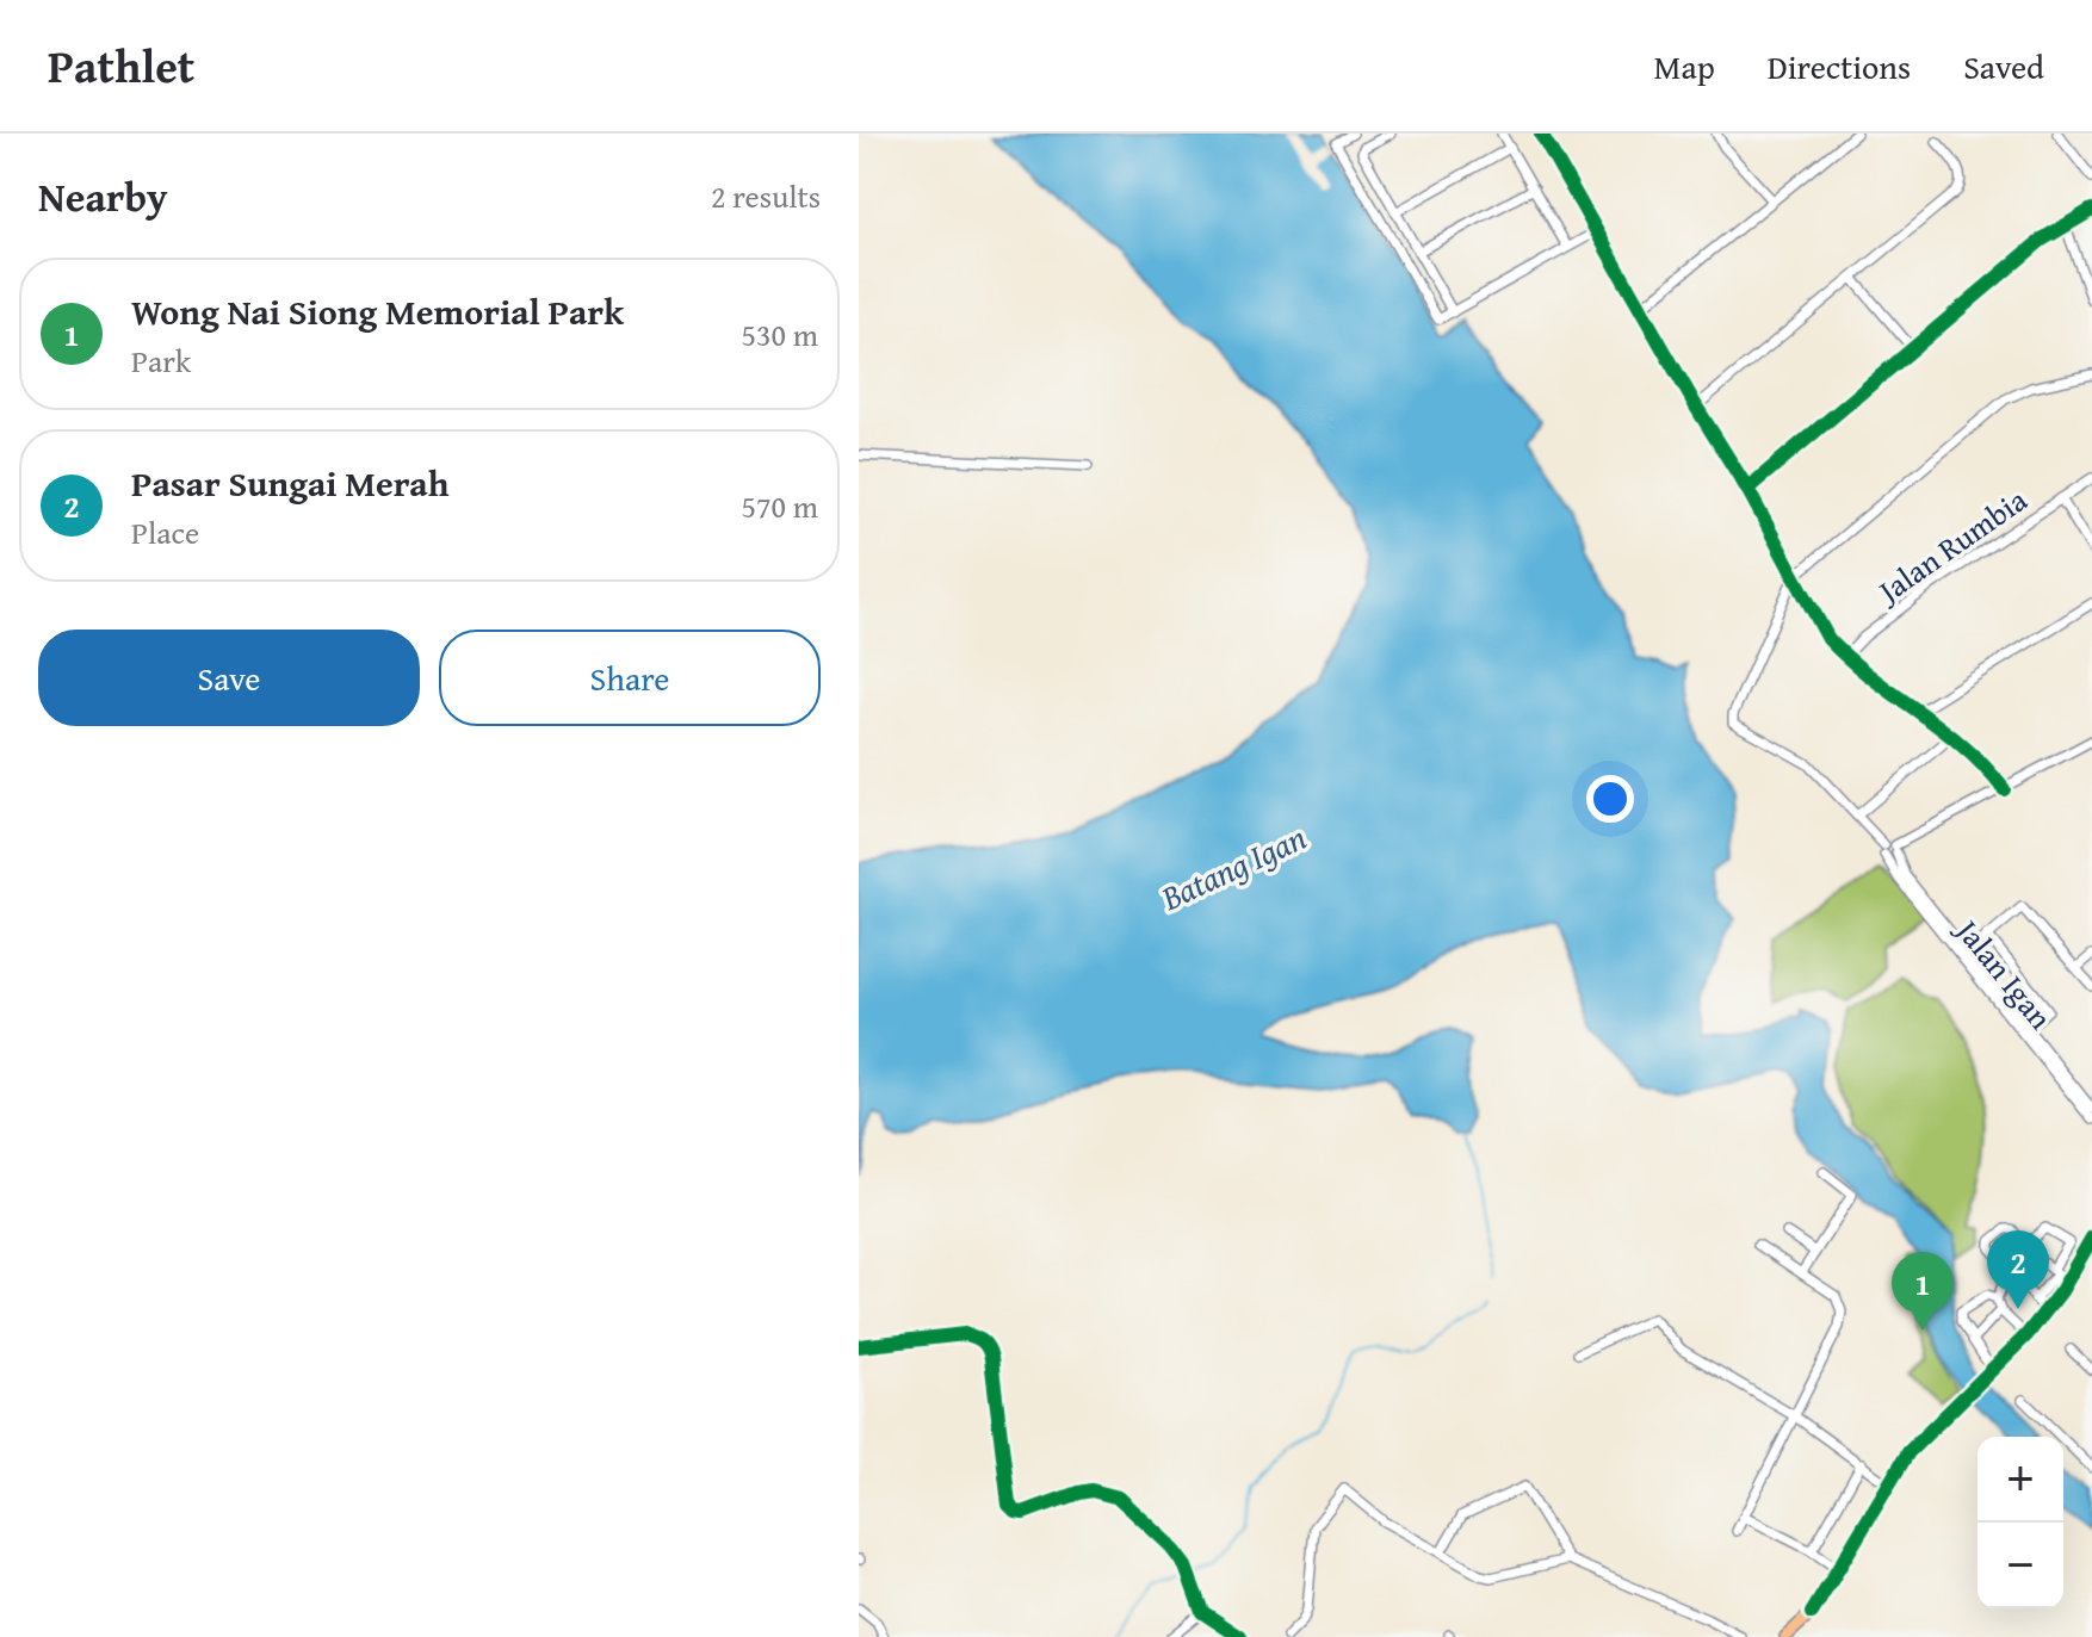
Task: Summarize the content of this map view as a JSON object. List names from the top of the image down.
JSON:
{
  "streets": {
    "street": ["Jalan Rumbia", "Jalan Igan"]
  },
  "water": ["Batang Igan"],
  "page": {
    "header": "Pathlet",
    "nav": ["Map", "Directions", "Saved"],
    "heading": ["Nearby", "2 results"],
    "list": [
      {
        "mark": "1",
        "name": "Wong Nai Siong Memorial Park",
        "note": "Park",
        "value": "530 m"
      },
      {
        "mark": "2",
        "name": "Pasar Sungai Merah",
        "note": "Place",
        "value": "570 m"
      }
    ],
    "buttons": ["Save", "Share"],
    "pins": ["2", "1"],
    "map_buttons": ["+", "−"]
  }
}
